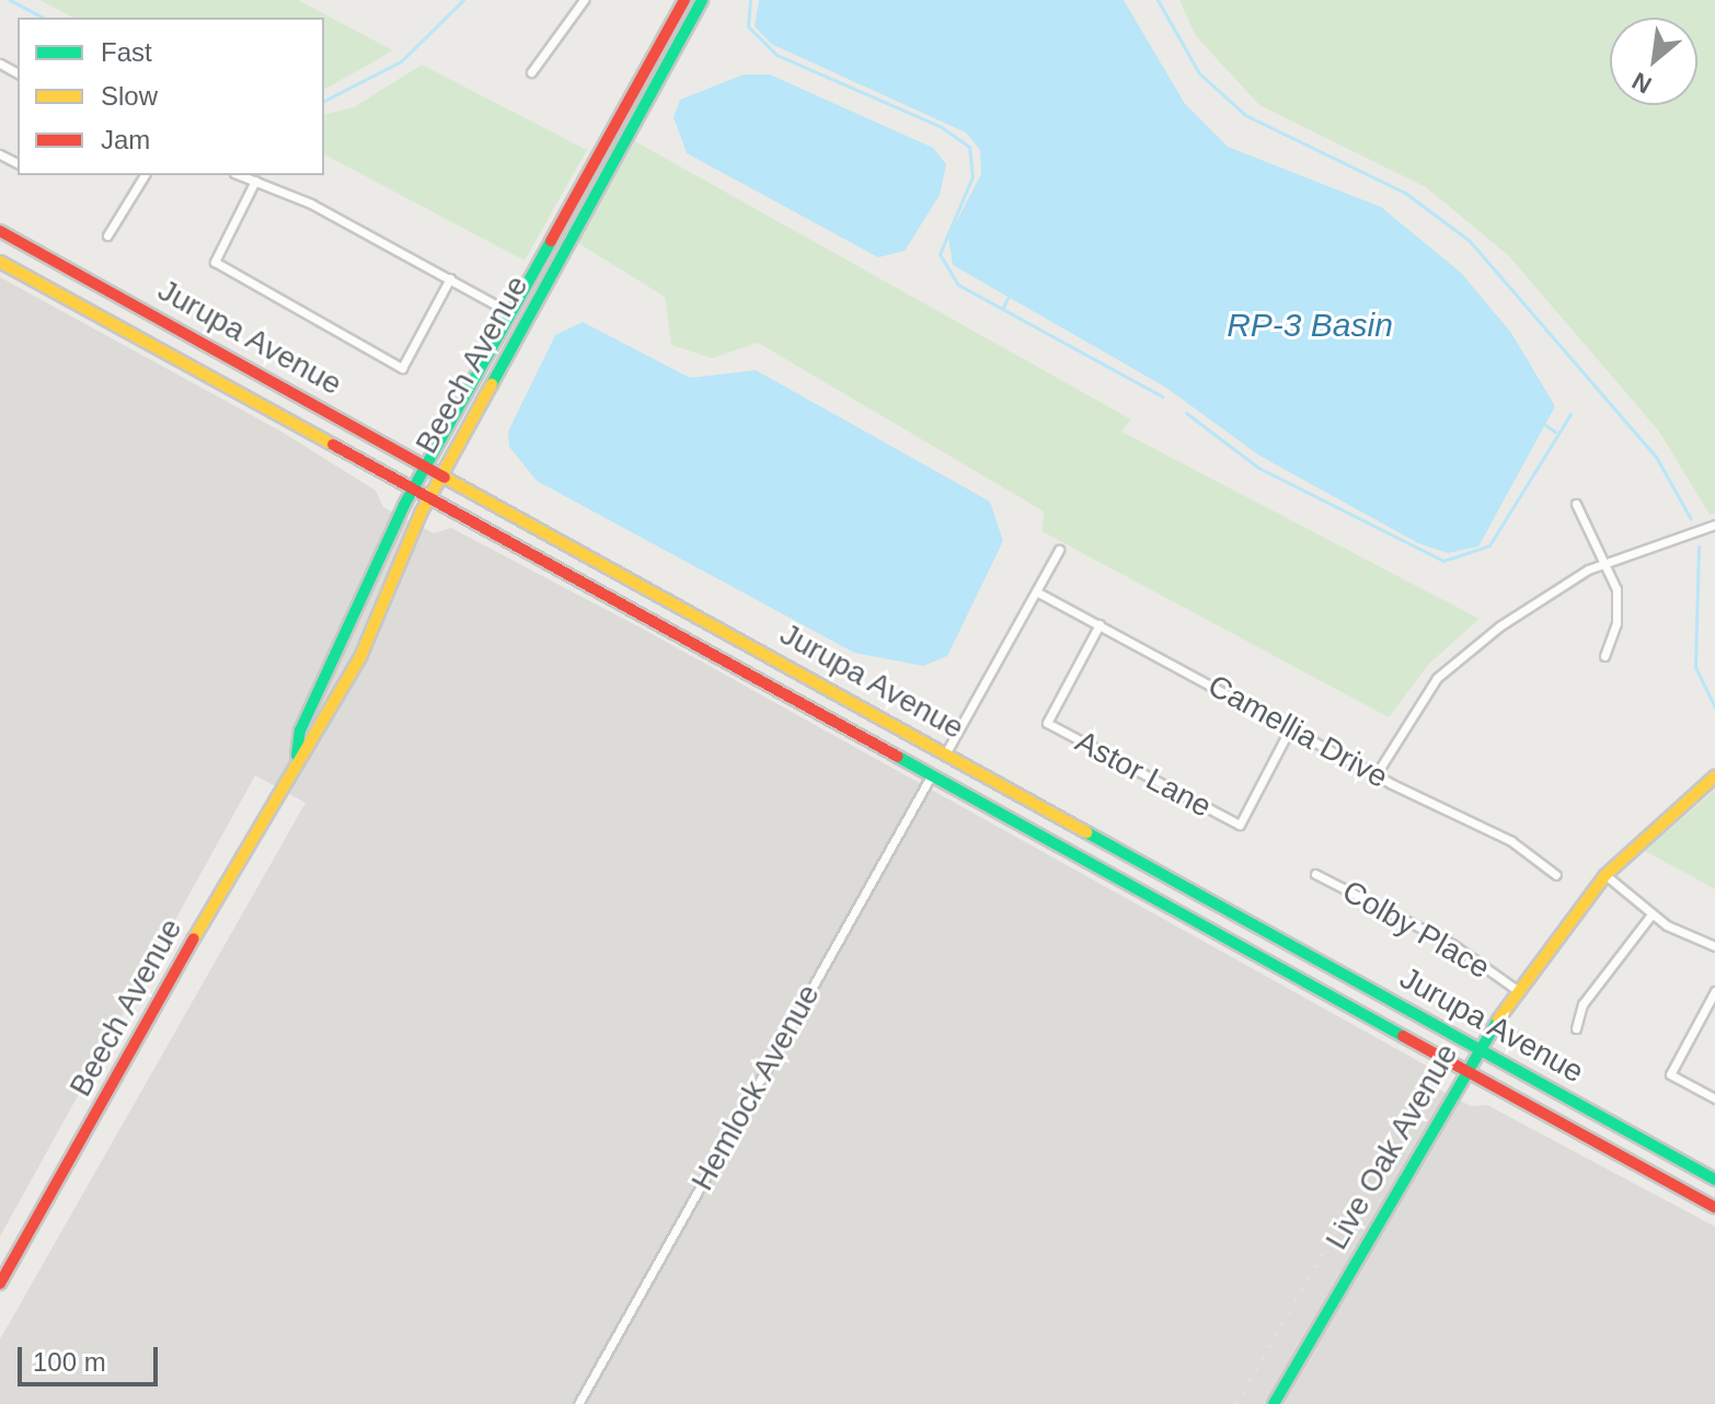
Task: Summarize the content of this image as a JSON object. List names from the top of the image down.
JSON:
{
  "streets": {
    "main road": ["Jurupa Avenue", "Beech Avenue", "Live Oak Avenue"],
    "street": [
      "Camellia Drive",
      "Astor Lane",
      "Colby Place",
      "Hemlock Avenue"
    ]
  },
  "crossings": [
    ["Jurupa Avenue", "Beech Avenue"],
    ["Jurupa Avenue", "Hemlock Avenue"],
    ["Jurupa Avenue", "Live Oak Avenue"],
    ["Camellia Drive", "Astor Lane"],
    ["Colby Place", "Live Oak Avenue"]
  ],
  "water": ["RP-3 Basin"],
  "legend": ["Fast", "Slow", "Jam"],
  "scale_bar": "100 m",
  "north": "bottom left"
}
